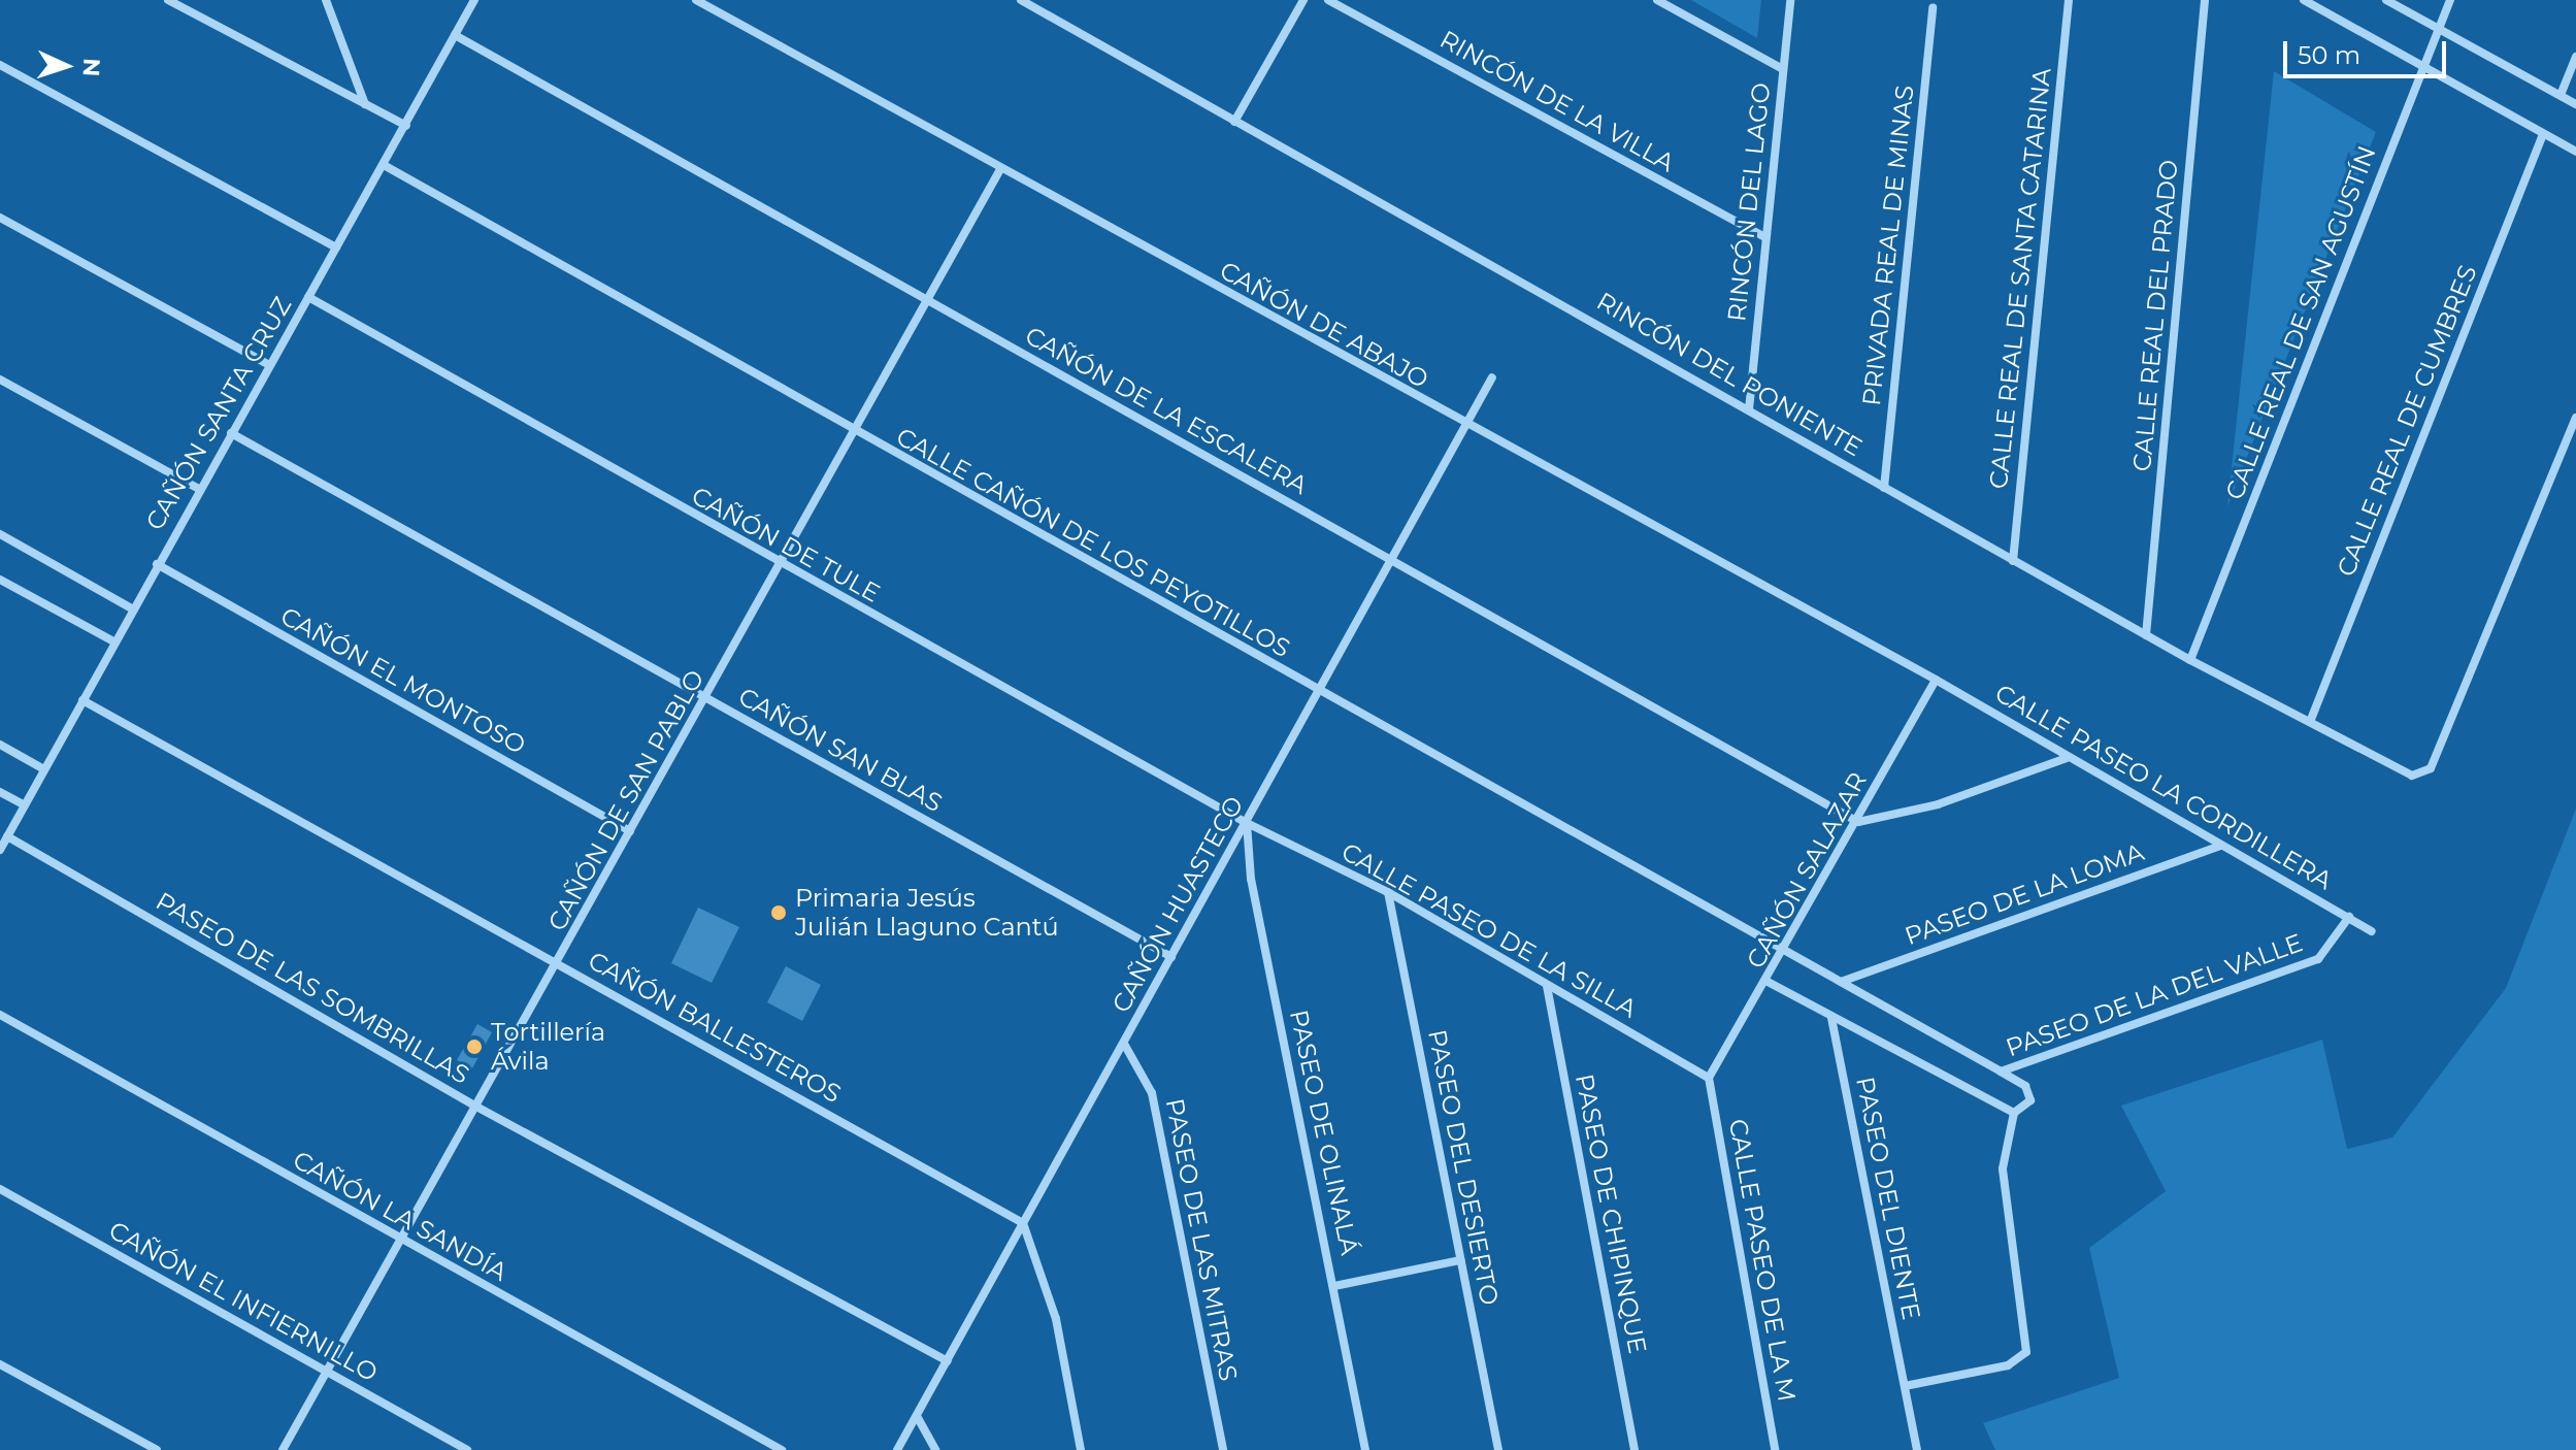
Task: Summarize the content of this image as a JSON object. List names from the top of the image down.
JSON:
{
  "streets": {
    "street": [
      "RINCÓN DE LA VILLA",
      "RINCÓN DEL LAGO",
      "PRIVADA REAL DE MINAS",
      "CALLE REAL DE SANTA CATARINA",
      "CALLE REAL DEL PRADO",
      "CALLE REAL DE SAN AGUSTÍN",
      "CAÑÓN DE ABAJO",
      "RINCÓN DEL PONIENTE",
      "CAÑÓN DE LA ESCALERA",
      "CAÑÓN SANTA CRUZ",
      "CALLE REAL DE CUMBRES",
      "CALLE CAÑÓN DE LOS PEYOTILLOS",
      "CAÑÓN DE TULE",
      "CAÑÓN EL MONTOSO",
      "CAÑÓN SAN BLAS",
      "CALLE PASEO LA CORDILLERA",
      "CAÑÓN DE SAN PABLO",
      "CAÑÓN SALAZAR",
      "PASEO DE LA LOMA",
      "CAÑÓN HUASTECO",
      "CALLE PASEO DE LA SILLA",
      "PASEO DE LAS SOMBRILLAS",
      "PASEO DE LA DEL VALLE",
      "CAÑÓN BALLESTEROS",
      "PASEO DE OLINALÁ",
      "PASEO DEL DESIERTO",
      "PASEO DEL DIENTE",
      "PASEO DE CHIPINQUE",
      "CAÑÓN LA SANDÍA",
      "PASEO DE LAS MITRAS",
      "CALLE PASEO DE LA M",
      "CAÑÓN EL INFIERNILLO"
    ]
  },
  "crossings": [
    ["RINCÓN DE LA VILLA", "RINCÓN DEL LAGO"],
    ["RINCÓN DEL LAGO", "RINCÓN DEL PONIENTE"],
    ["PRIVADA REAL DE MINAS", "RINCÓN DEL PONIENTE"],
    ["CALLE REAL DE SANTA CATARINA", "RINCÓN DEL PONIENTE"],
    ["CALLE REAL DEL PRADO", "RINCÓN DEL PONIENTE"],
    ["CALLE REAL DE SAN AGUSTÍN", "RINCÓN DEL PONIENTE"],
    ["CAÑÓN DE ABAJO", "CALLE PASEO LA CORDILLERA"],
    ["CAÑÓN DE ABAJO", "CAÑÓN DE SAN PABLO"],
    ["CAÑÓN DE ABAJO", "CAÑÓN SALAZAR"],
    ["CAÑÓN DE ABAJO", "CAÑÓN HUASTECO"],
    ["RINCÓN DEL PONIENTE", "CALLE REAL DE CUMBRES"],
    ["CAÑÓN DE LA ESCALERA", "CAÑÓN SANTA CRUZ"],
    ["CAÑÓN DE LA ESCALERA", "CAÑÓN DE SAN PABLO"],
    ["CAÑÓN DE LA ESCALERA", "CAÑÓN SALAZAR"],
    ["CAÑÓN DE LA ESCALERA", "CAÑÓN HUASTECO"],
    ["CAÑÓN SANTA CRUZ", "CALLE CAÑÓN DE LOS PEYOTILLOS"],
    ["CAÑÓN SANTA CRUZ", "CAÑÓN DE TULE"],
    ["CAÑÓN SANTA CRUZ", "CAÑÓN EL MONTOSO"],
    ["CAÑÓN SANTA CRUZ", "CAÑÓN SAN BLAS"],
    ["CAÑÓN SANTA CRUZ", "PASEO DE LAS SOMBRILLAS"],
    ["CAÑÓN SANTA CRUZ", "CAÑÓN BALLESTEROS"],
    ["CALLE CAÑÓN DE LOS PEYOTILLOS", "CAÑÓN DE SAN PABLO"],
    ["CALLE CAÑÓN DE LOS PEYOTILLOS", "CAÑÓN SALAZAR"],
    ["CALLE CAÑÓN DE LOS PEYOTILLOS", "PASEO DE LA LOMA"],
    ["CALLE CAÑÓN DE LOS PEYOTILLOS", "CAÑÓN HUASTECO"],
    ["CALLE CAÑÓN DE LOS PEYOTILLOS", "PASEO DE LA DEL VALLE"],
    ["CAÑÓN DE TULE", "CAÑÓN DE SAN PABLO"],
    ["CAÑÓN DE TULE", "CAÑÓN HUASTECO"],
    ["CAÑÓN DE TULE", "CALLE PASEO DE LA SILLA"],
    ["CAÑÓN DE TULE", "PASEO DE OLINALÁ"],
    ["CAÑÓN EL MONTOSO", "CAÑÓN DE SAN PABLO"],
    ["CAÑÓN SAN BLAS", "CAÑÓN DE SAN PABLO"],
    ["CAÑÓN SAN BLAS", "CAÑÓN HUASTECO"],
    ["CALLE PASEO LA CORDILLERA", "CAÑÓN SALAZAR"],
    ["CALLE PASEO LA CORDILLERA", "PASEO DE LA LOMA"],
    ["CALLE PASEO LA CORDILLERA", "PASEO DE LA DEL VALLE"],
    ["CAÑÓN DE SAN PABLO", "PASEO DE LAS SOMBRILLAS"],
    ["CAÑÓN DE SAN PABLO", "CAÑÓN BALLESTEROS"],
    ["CAÑÓN DE SAN PABLO", "CAÑÓN LA SANDÍA"],
    ["CAÑÓN DE SAN PABLO", "CAÑÓN EL INFIERNILLO"],
    ["CAÑÓN SALAZAR", "CALLE PASEO DE LA SILLA"],
    ["CAÑÓN SALAZAR", "CALLE PASEO DE LA M"],
    ["CAÑÓN HUASTECO", "CALLE PASEO DE LA SILLA"],
    ["CAÑÓN HUASTECO", "PASEO DE LAS SOMBRILLAS"],
    ["CAÑÓN HUASTECO", "CAÑÓN BALLESTEROS"],
    ["CAÑÓN HUASTECO", "PASEO DE OLINALÁ"],
    ["CAÑÓN HUASTECO", "PASEO DE LAS MITRAS"],
    ["CALLE PASEO DE LA SILLA", "PASEO DE OLINALÁ"],
    ["CALLE PASEO DE LA SILLA", "PASEO DEL DESIERTO"],
    ["CALLE PASEO DE LA SILLA", "PASEO DE CHIPINQUE"],
    ["CALLE PASEO DE LA SILLA", "CALLE PASEO DE LA M"]
  ],
  "places": ["Primaria Jesús Julián Llaguno Cantú", "Tortillería Ávila"],
  "scale_bar": "50 m",
  "north": "right"
}
